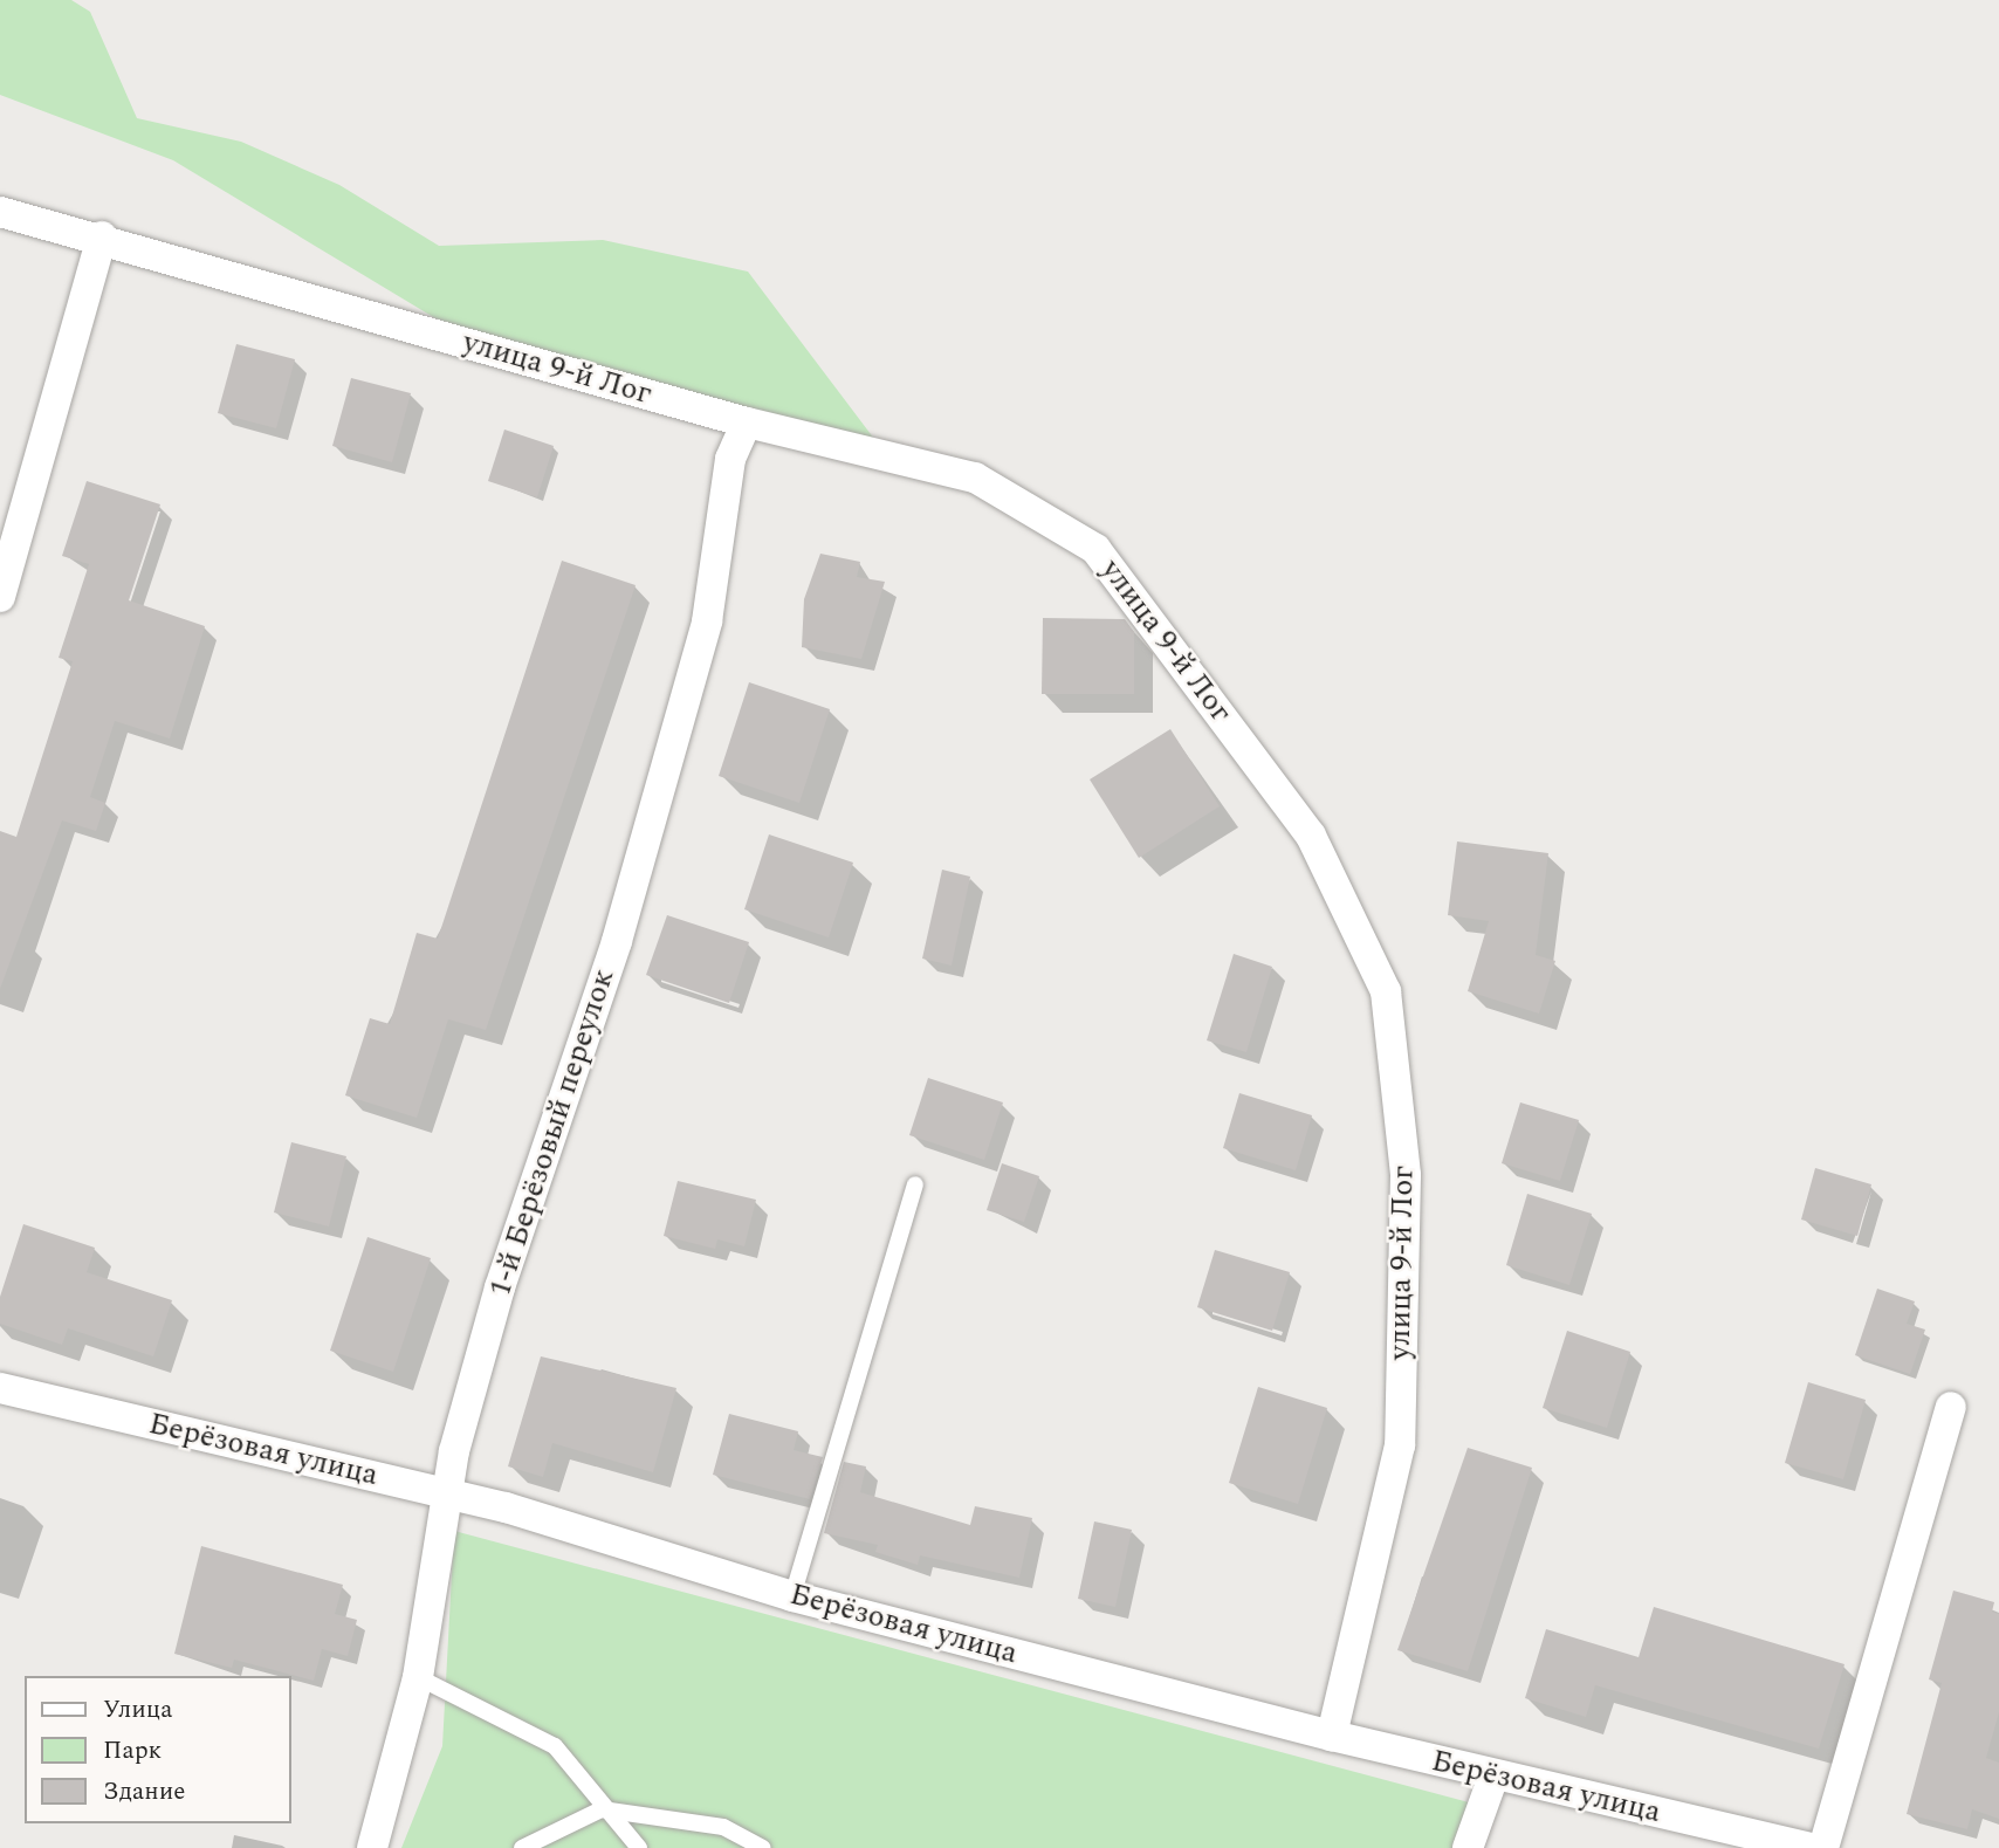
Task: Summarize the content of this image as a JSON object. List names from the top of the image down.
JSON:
{
  "streets": {
    "street": ["улица 9-й Лог", "1-й Берёзовый переулок", "Берёзовая улица"]
  },
  "crossings": [
    ["улица 9-й Лог", "1-й Берёзовый переулок"],
    ["улица 9-й Лог", "Берёзовая улица"],
    ["1-й Берёзовый переулок", "Берёзовая улица"]
  ],
  "legend": ["Улица", "Парк", "Здание"]
}
